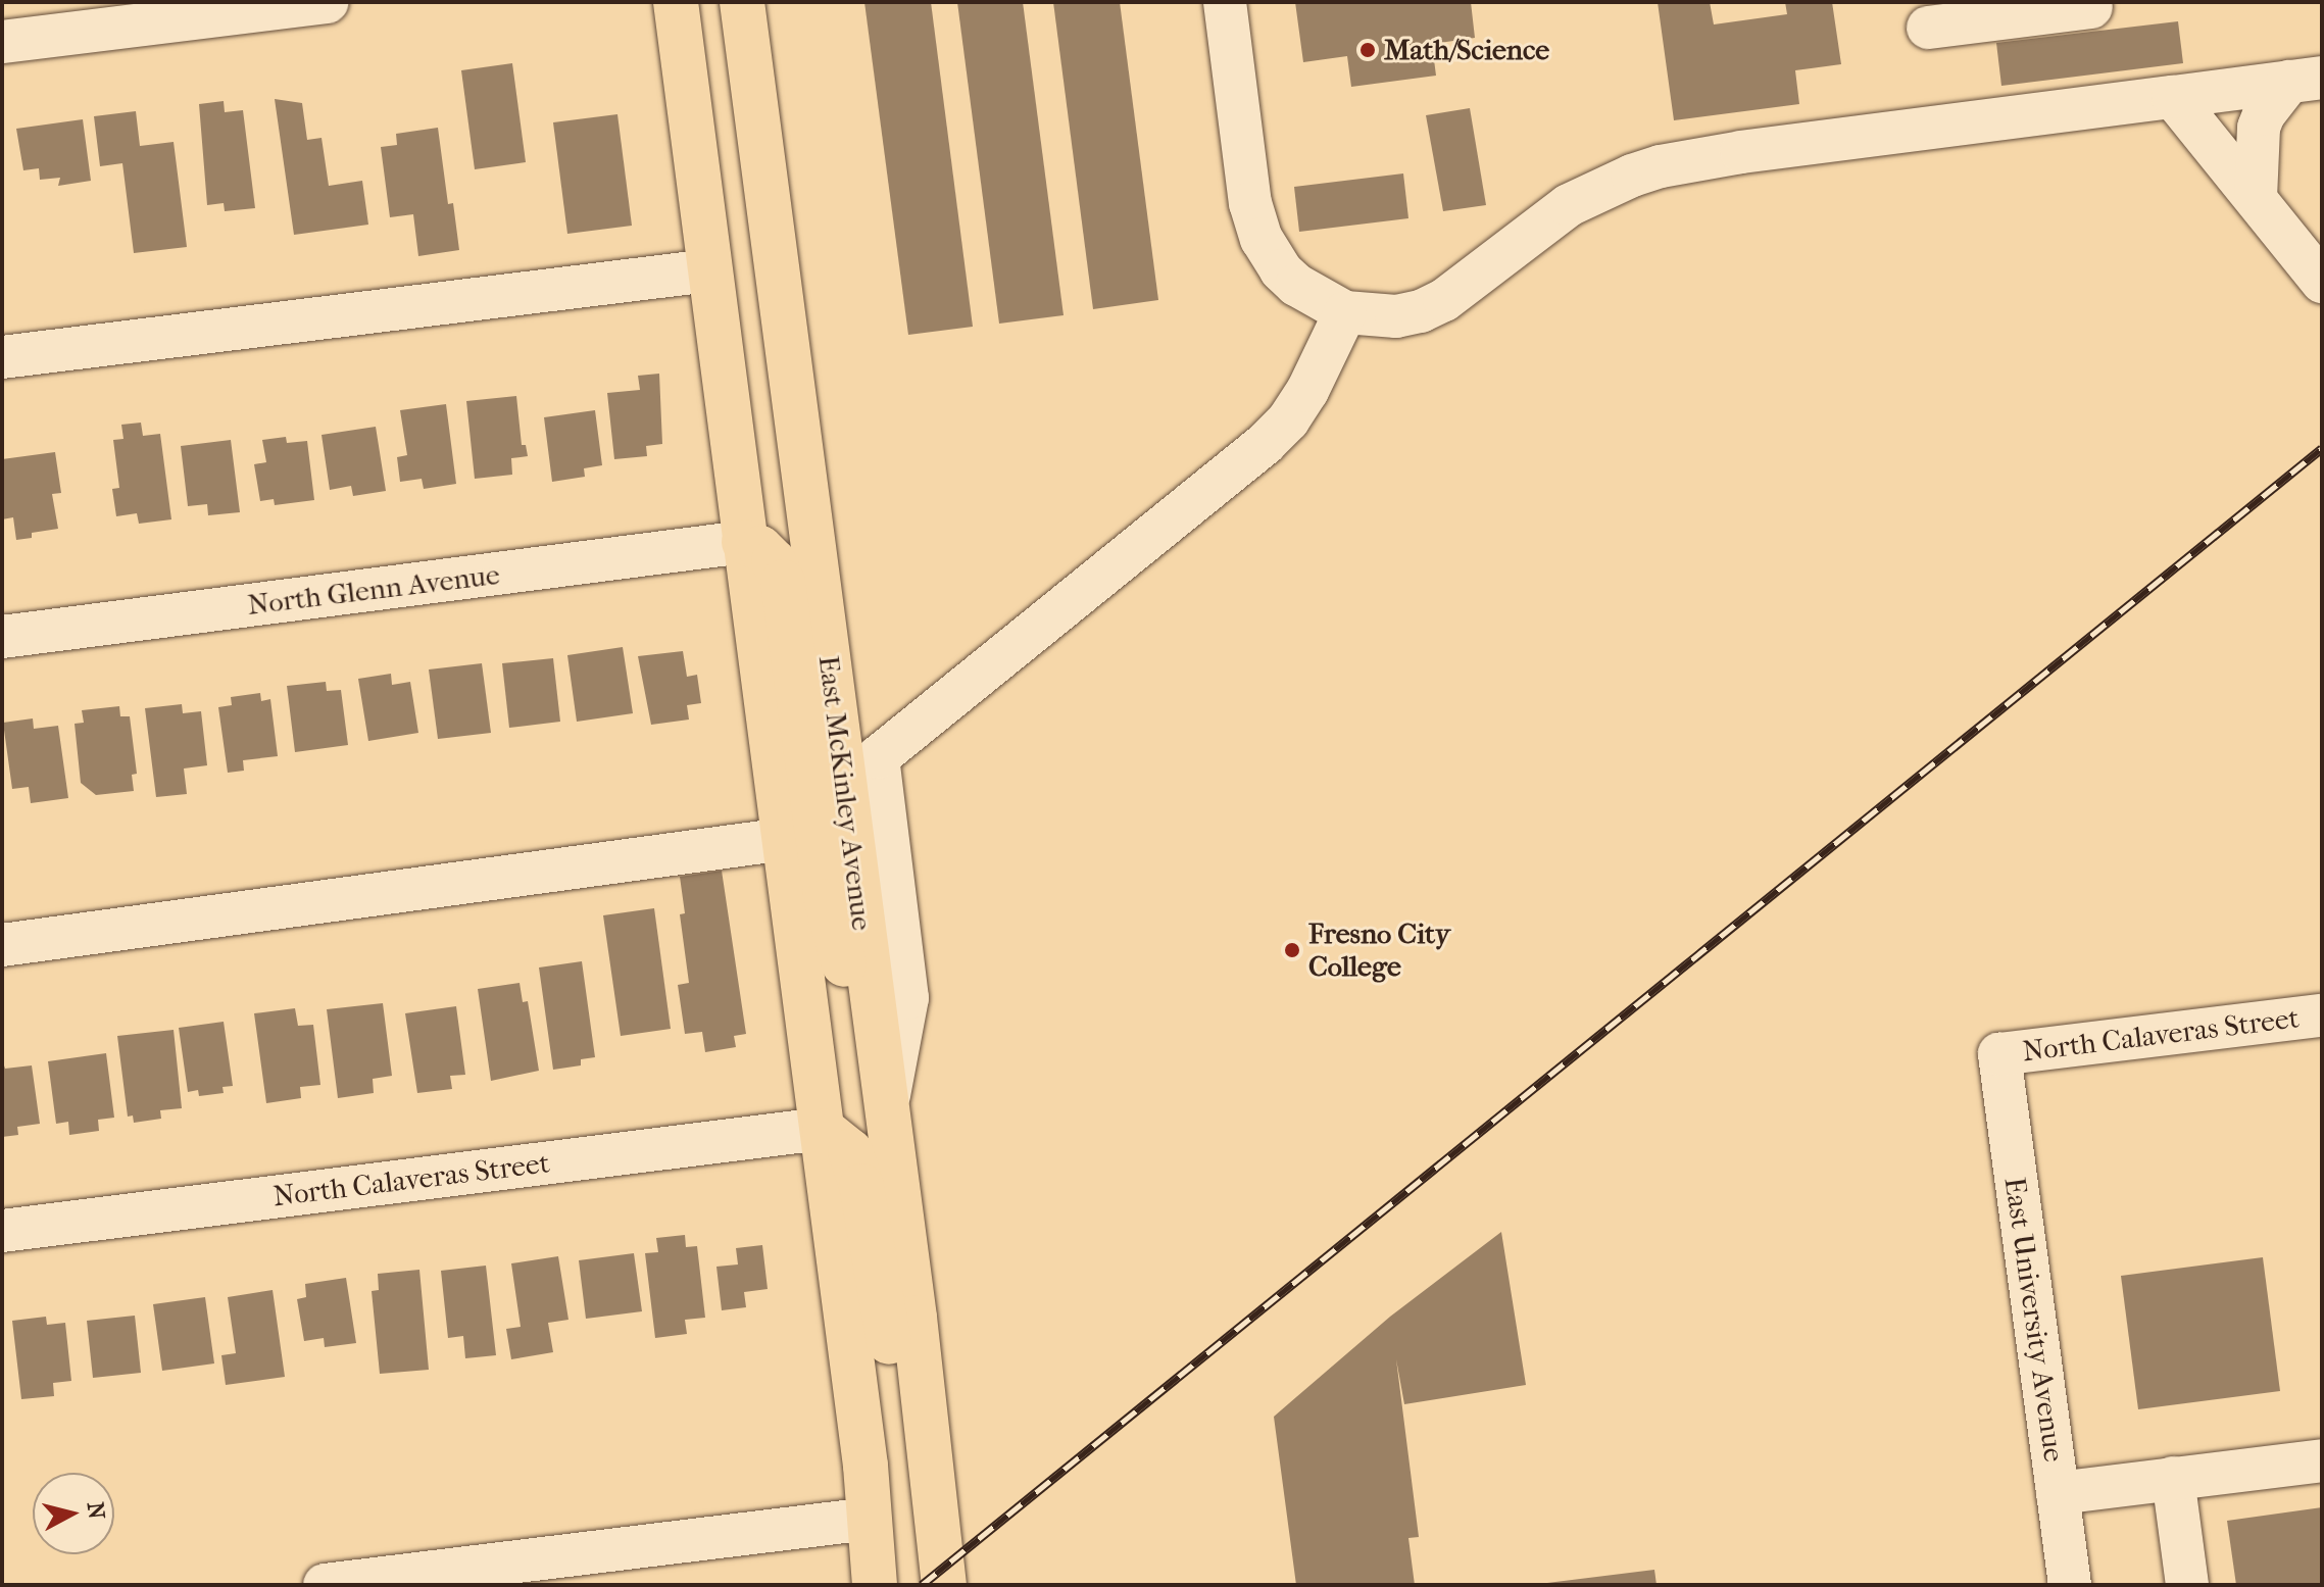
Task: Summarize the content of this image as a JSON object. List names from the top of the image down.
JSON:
{
  "streets": {
    "main road": ["East McKinley Avenue"],
    "street": ["North Glenn Avenue", "North Calaveras Street", "East University Avenue"]
  },
  "crossings": [
    ["North Calaveras Street", "East University Avenue"]
  ],
  "places": ["Math/Science", "Fresno City College"],
  "north": "right"
}
